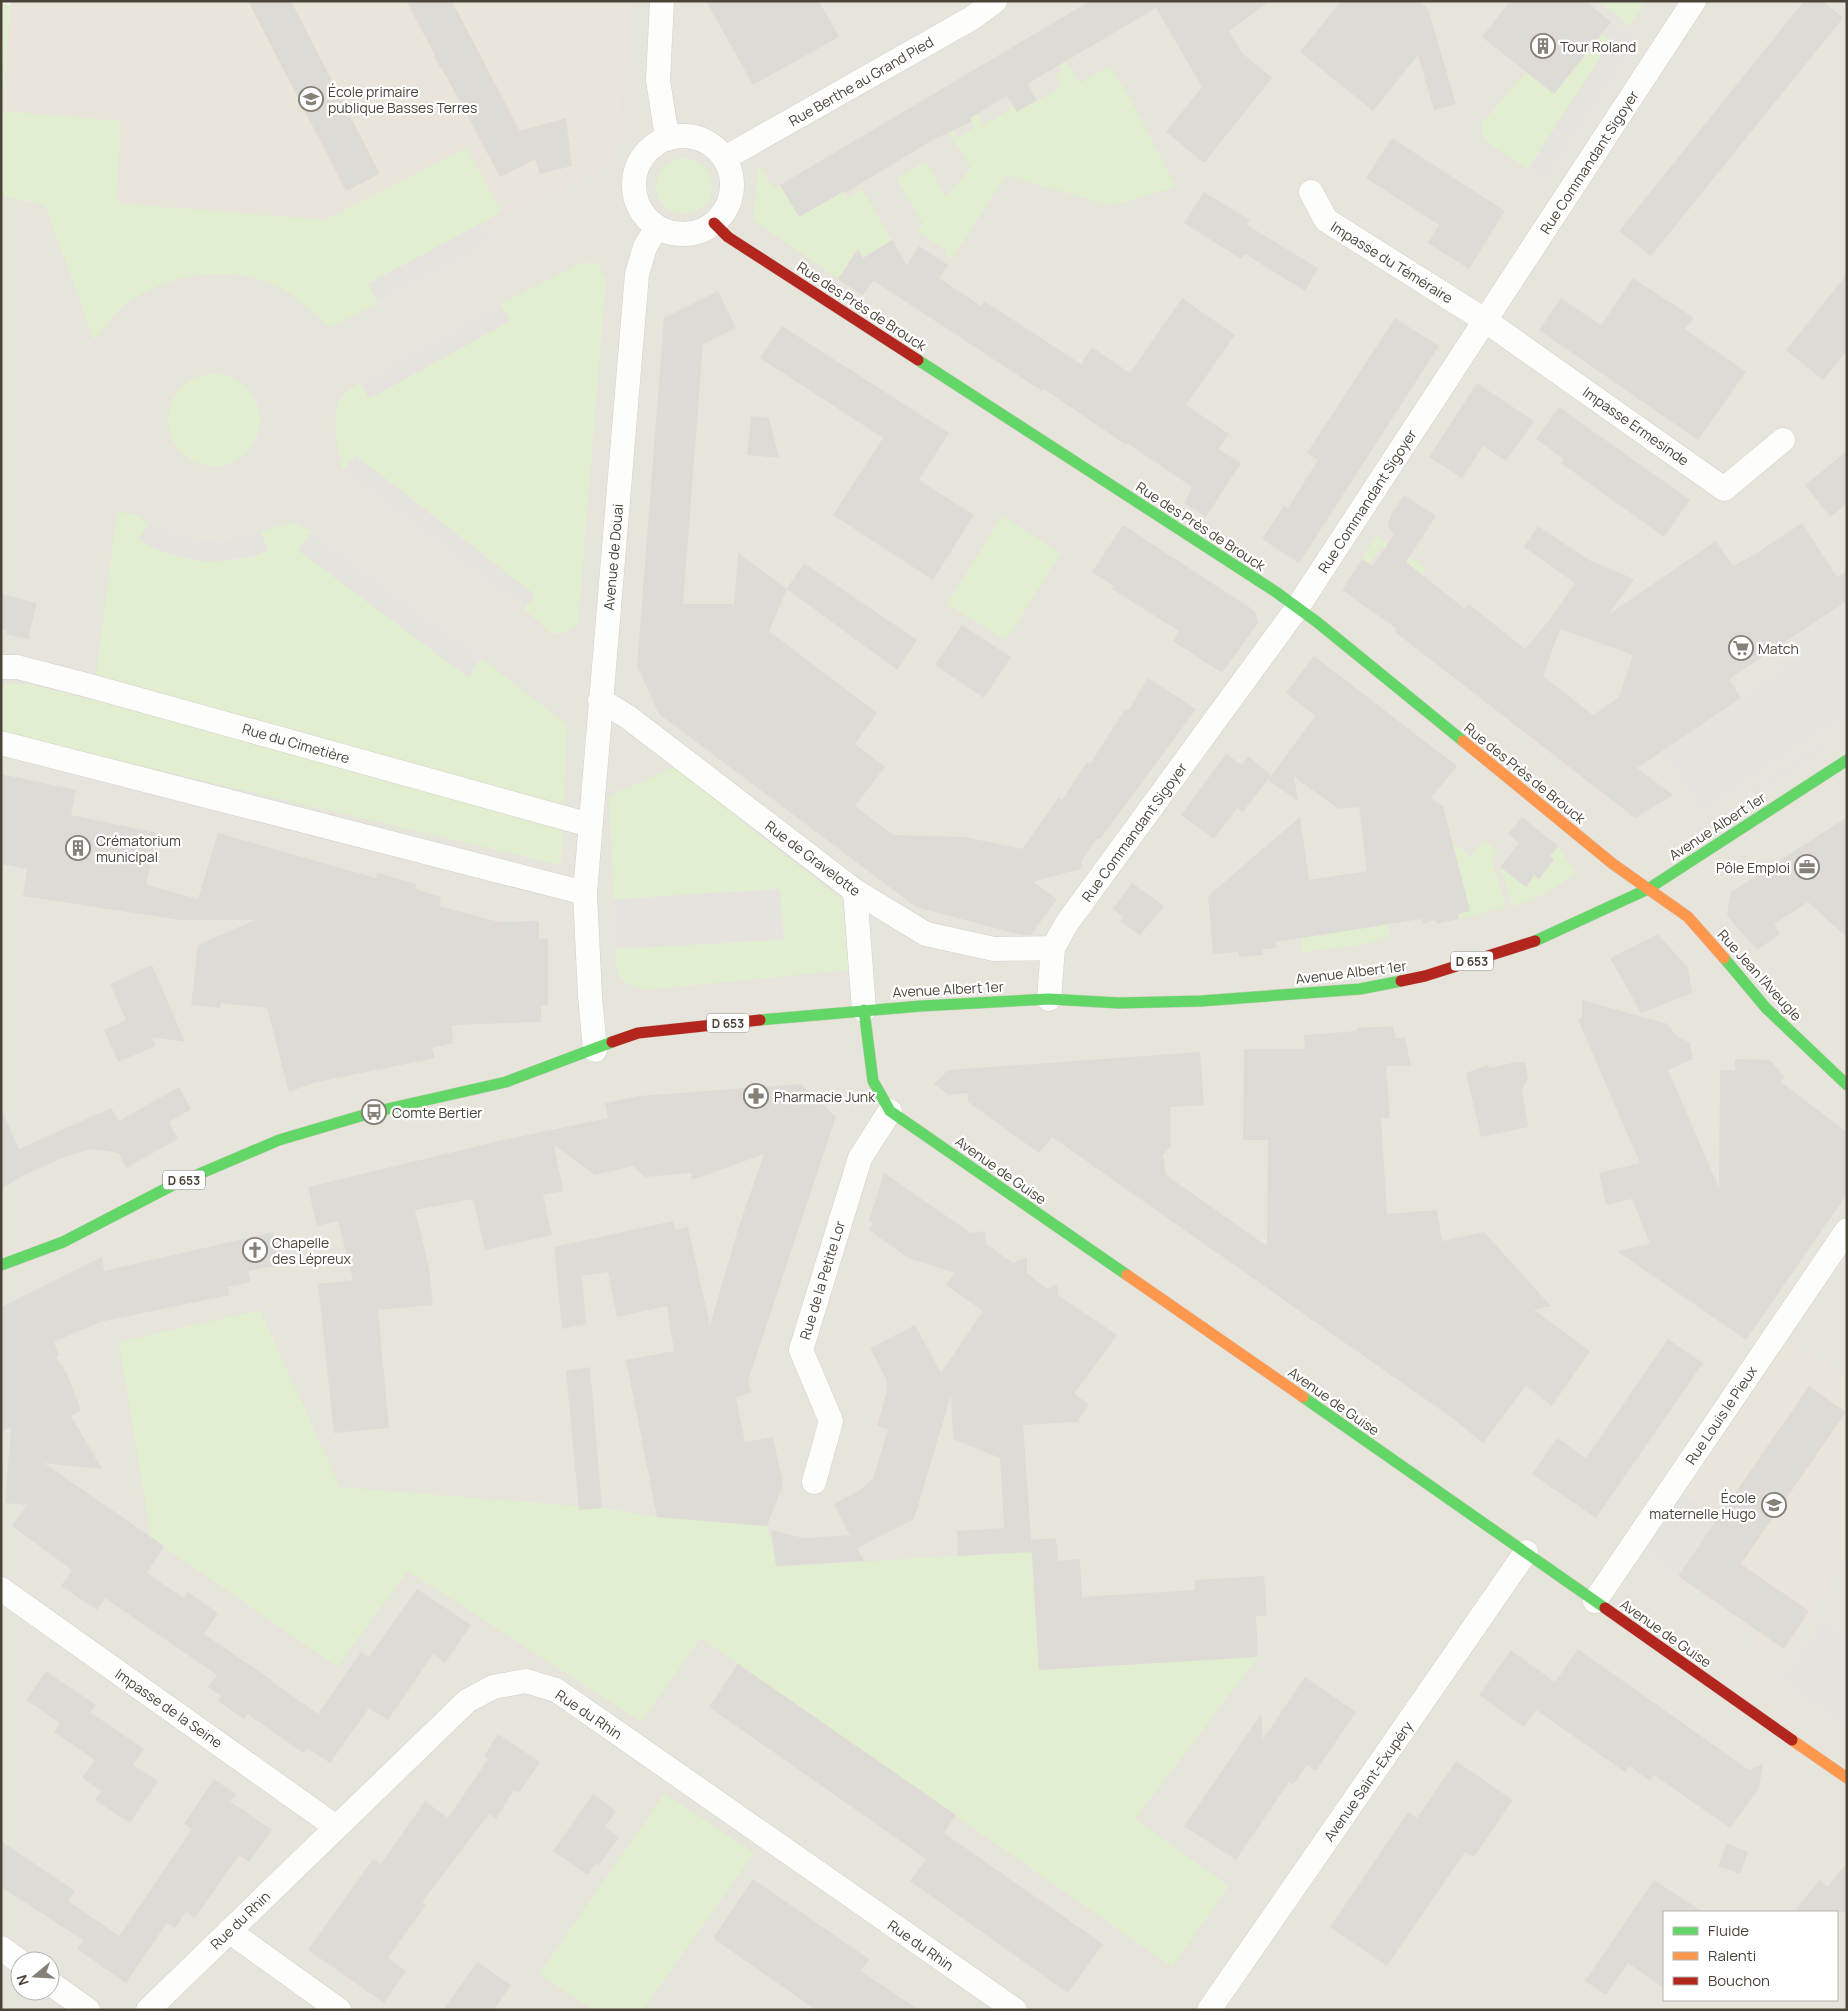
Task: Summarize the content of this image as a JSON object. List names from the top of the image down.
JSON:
{
  "streets": {
    "street": [
      "Rue Berthe au Grand Pied",
      "Rue Commandant Sigoyer",
      "Impasse du Téméraire",
      "Rue des Près de Brouck",
      "Impasse Ermesinde",
      "Avenue de Douai",
      "Rue du Cimetière",
      "Avenue Albert 1er",
      "Rue de Gravelotte",
      "D 653",
      "Rue Jean l'Aveugle",
      "Avenue de Guise",
      "Rue de la Petite Lor",
      "Rue Louis le Pieux",
      "Impasse de la Seine",
      "Rue du Rhin",
      "Avenue Saint-Exupéry"
    ]
  },
  "crossings": [
    ["Rue Berthe au Grand Pied", "Rue des Près de Brouck"],
    ["Rue Berthe au Grand Pied", "Avenue de Douai"],
    ["Rue Commandant Sigoyer", "Impasse du Téméraire"],
    ["Rue Commandant Sigoyer", "Rue des Près de Brouck"],
    ["Rue Commandant Sigoyer", "Impasse Ermesinde"],
    ["Rue Commandant Sigoyer", "Avenue Albert 1er"],
    ["Rue Commandant Sigoyer", "Rue de Gravelotte"],
    ["Impasse du Téméraire", "Impasse Ermesinde"],
    ["Rue des Près de Brouck", "Avenue de Douai"],
    ["Rue des Près de Brouck", "Avenue Albert 1er"],
    ["Rue des Près de Brouck", "Rue Jean l'Aveugle"],
    ["Avenue de Douai", "Rue du Cimetière"],
    ["Avenue de Douai", "Rue de Gravelotte"],
    ["Avenue de Douai", "D 653"],
    ["Avenue Albert 1er", "D 653"],
    ["Avenue Albert 1er", "Rue Jean l'Aveugle"],
    ["Avenue Albert 1er", "Avenue de Guise"],
    ["D 653", "Avenue de Guise"],
    ["Avenue de Guise", "Rue de la Petite Lor"],
    ["Avenue de Guise", "Rue Louis le Pieux"],
    ["Avenue de Guise", "Avenue Saint-Exupéry"],
    ["Impasse de la Seine", "Rue du Rhin"]
  ],
  "places": {
    "building": ["Tour Roland", "Crématorium municipal"],
    "school or university": ["École primaire publique Basses Terres", "École maternelle Hugo"],
    "supermarket": ["Match"],
    "office": ["Pôle Emploi"],
    "pharmacy": ["Pharmacie Junk"],
    "bus stop": ["Comte Bertier"],
    "church": ["Chapelle des Lépreux"]
  },
  "legend": ["Fluide", "Ralenti", "Bouchon"],
  "north": "left"
}
